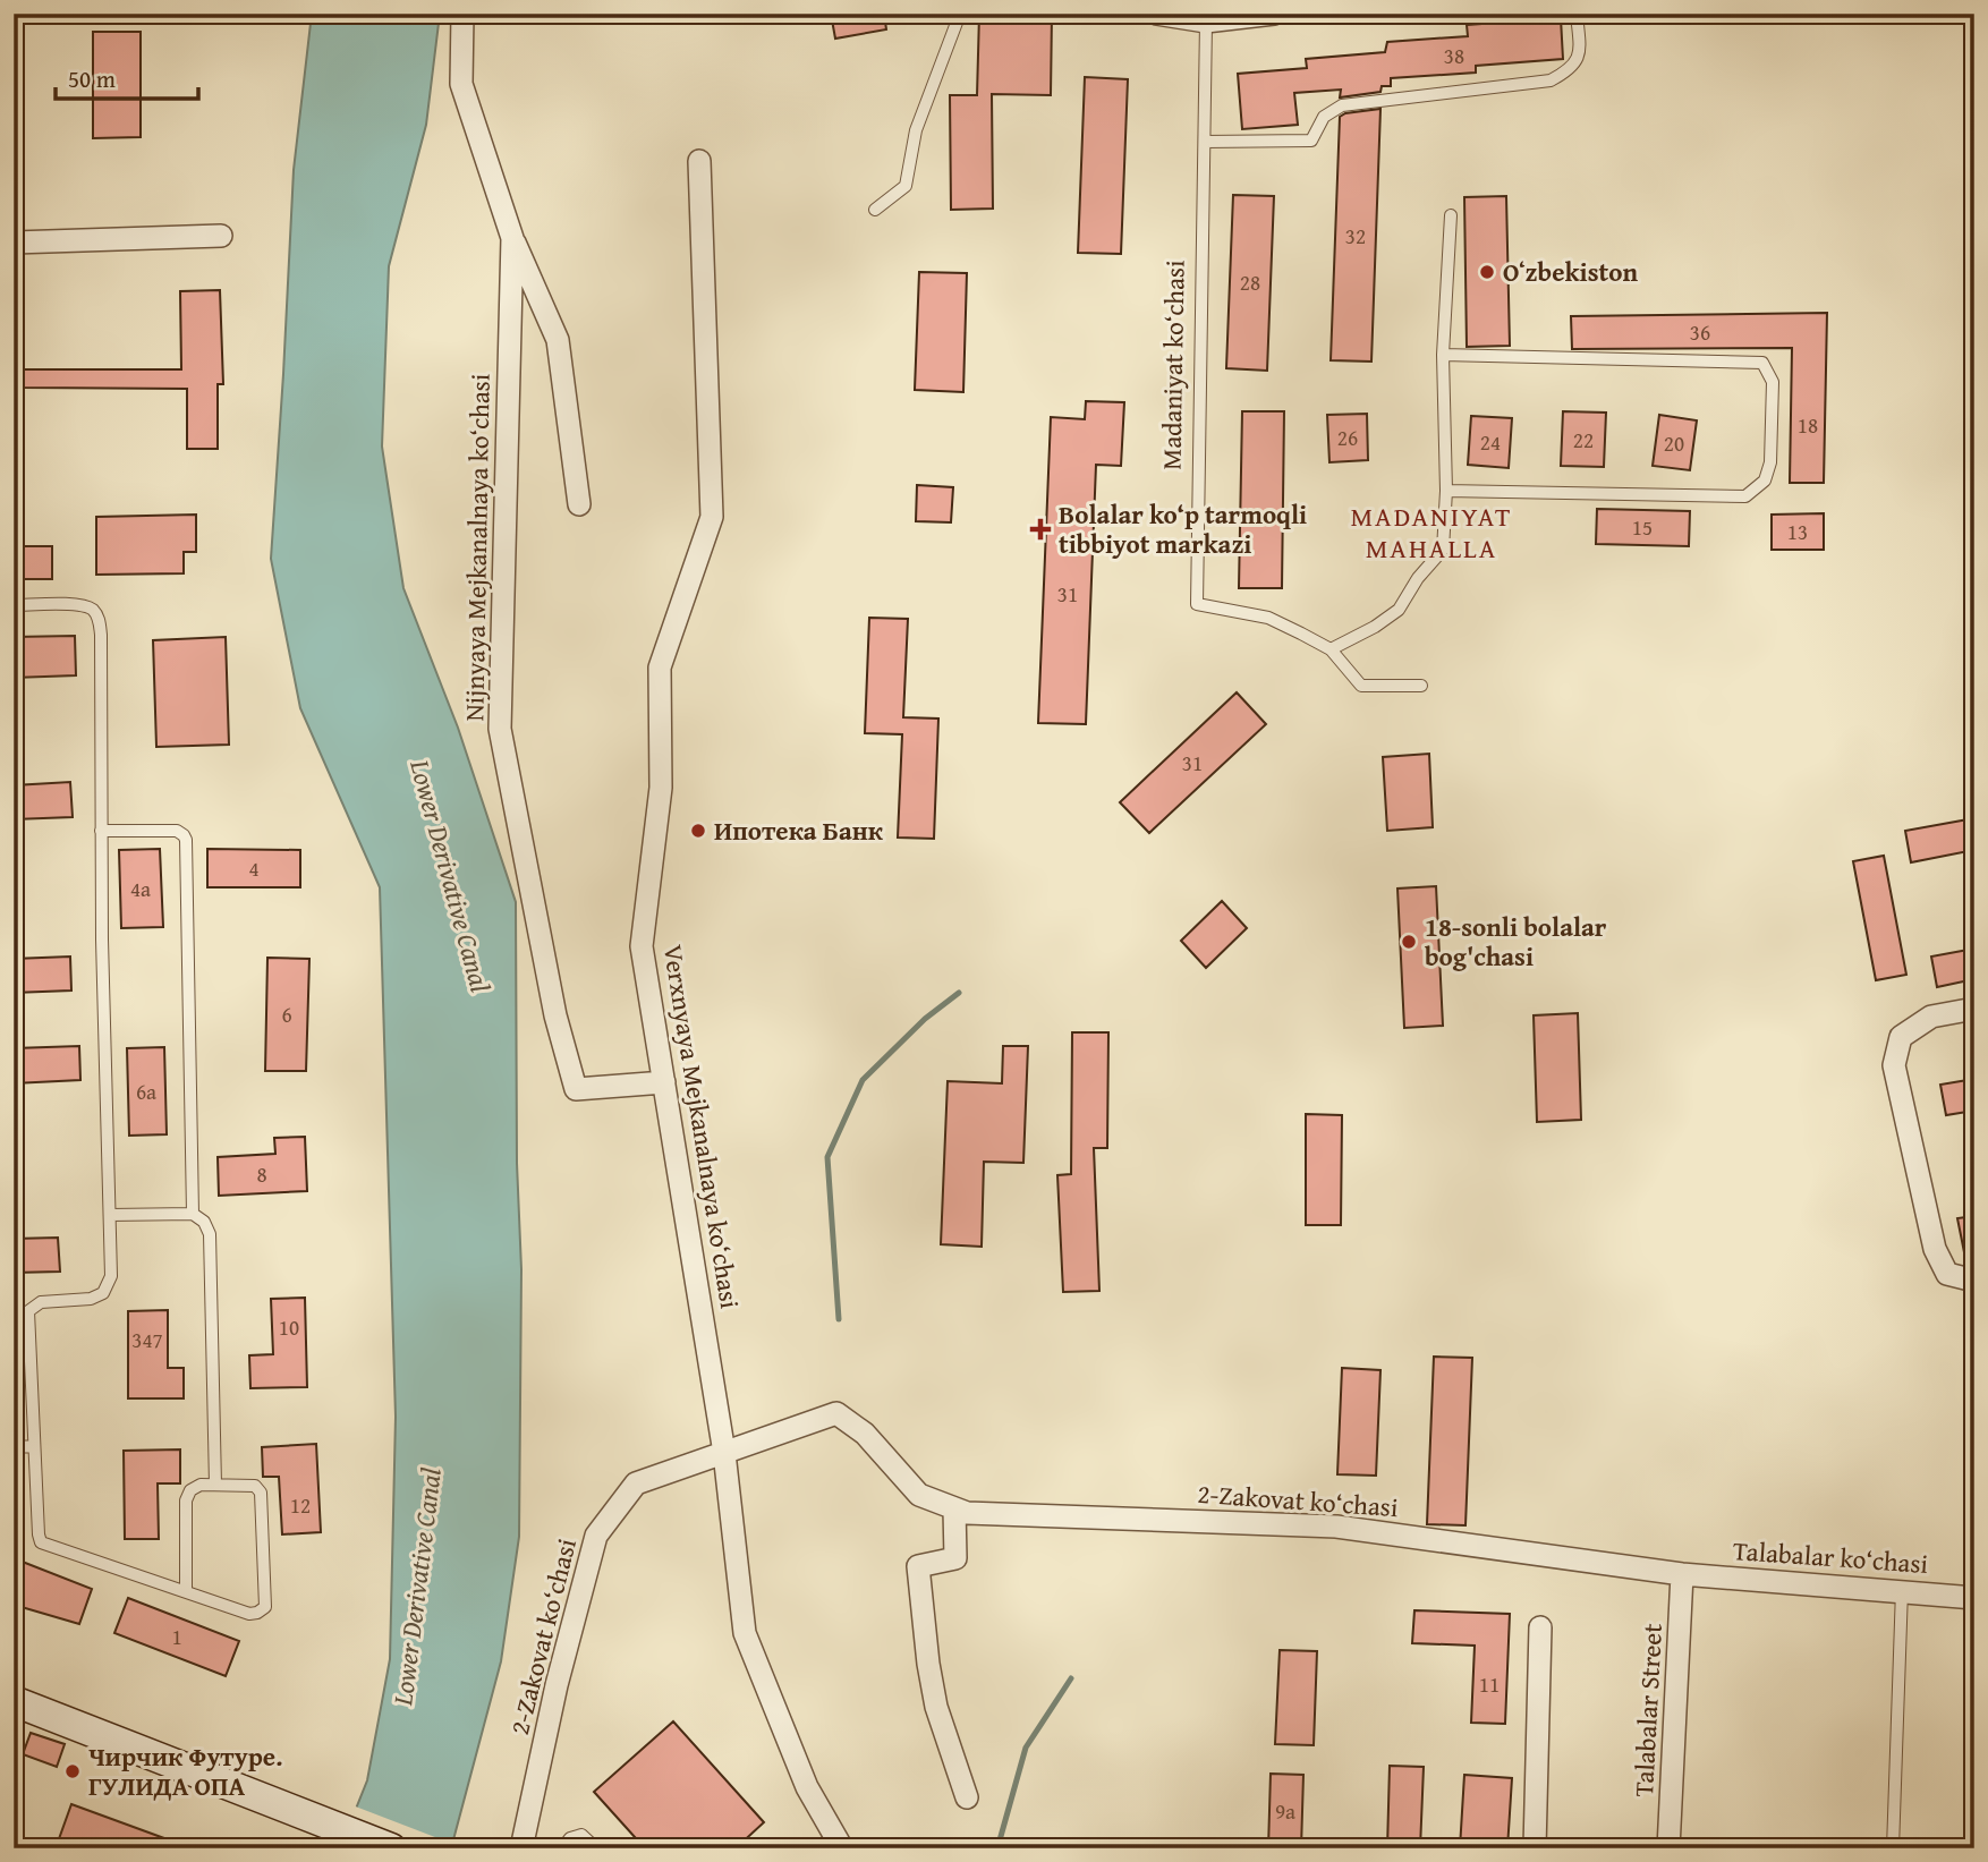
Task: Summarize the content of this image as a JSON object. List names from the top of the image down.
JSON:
{
  "streets": {
    "street": [
      "Nijnyaya Mejkanalnaya ko‘chasi",
      "Verxnyaya Mejkanalnaya ko‘chasi",
      "2-Zakovat ko‘chasi",
      "Talabalar ko‘chasi",
      "Talabalar Street"
    ],
    "lane": ["Madaniyat ko‘chasi"]
  },
  "crossings": [
    ["Nijnyaya Mejkanalnaya ko‘chasi", "Verxnyaya Mejkanalnaya ko‘chasi"],
    ["Verxnyaya Mejkanalnaya ko‘chasi", "2-Zakovat ko‘chasi"],
    ["2-Zakovat ko‘chasi", "Talabalar ko‘chasi"],
    ["2-Zakovat ko‘chasi", "Talabalar Street"],
    ["Talabalar ko‘chasi", "Talabalar Street"]
  ],
  "districts": ["MADANIYAT MAHALLA"],
  "water": ["Lower Derivative Canal"],
  "places": {
    "other": [
      "Oʻzbekiston",
      "Ипотека Банк",
      "18-sonli bolalar bog'chasi",
      "Чирчик Футуре. ГУЛИДА ОПА"
    ],
    "health": ["Bolalar ko‘p tarmoqli tibbiyot markazi"]
  },
  "house_numbers": [
    "38",
    "32",
    "28",
    "36",
    "18",
    "26",
    "22",
    "24",
    "20",
    "15",
    "13",
    "31",
    "31",
    "4",
    "4a",
    "6",
    "6a",
    "8",
    "10",
    "347",
    "12",
    "1",
    "11",
    "9a"
  ],
  "scale_bar": "50 m"
}
